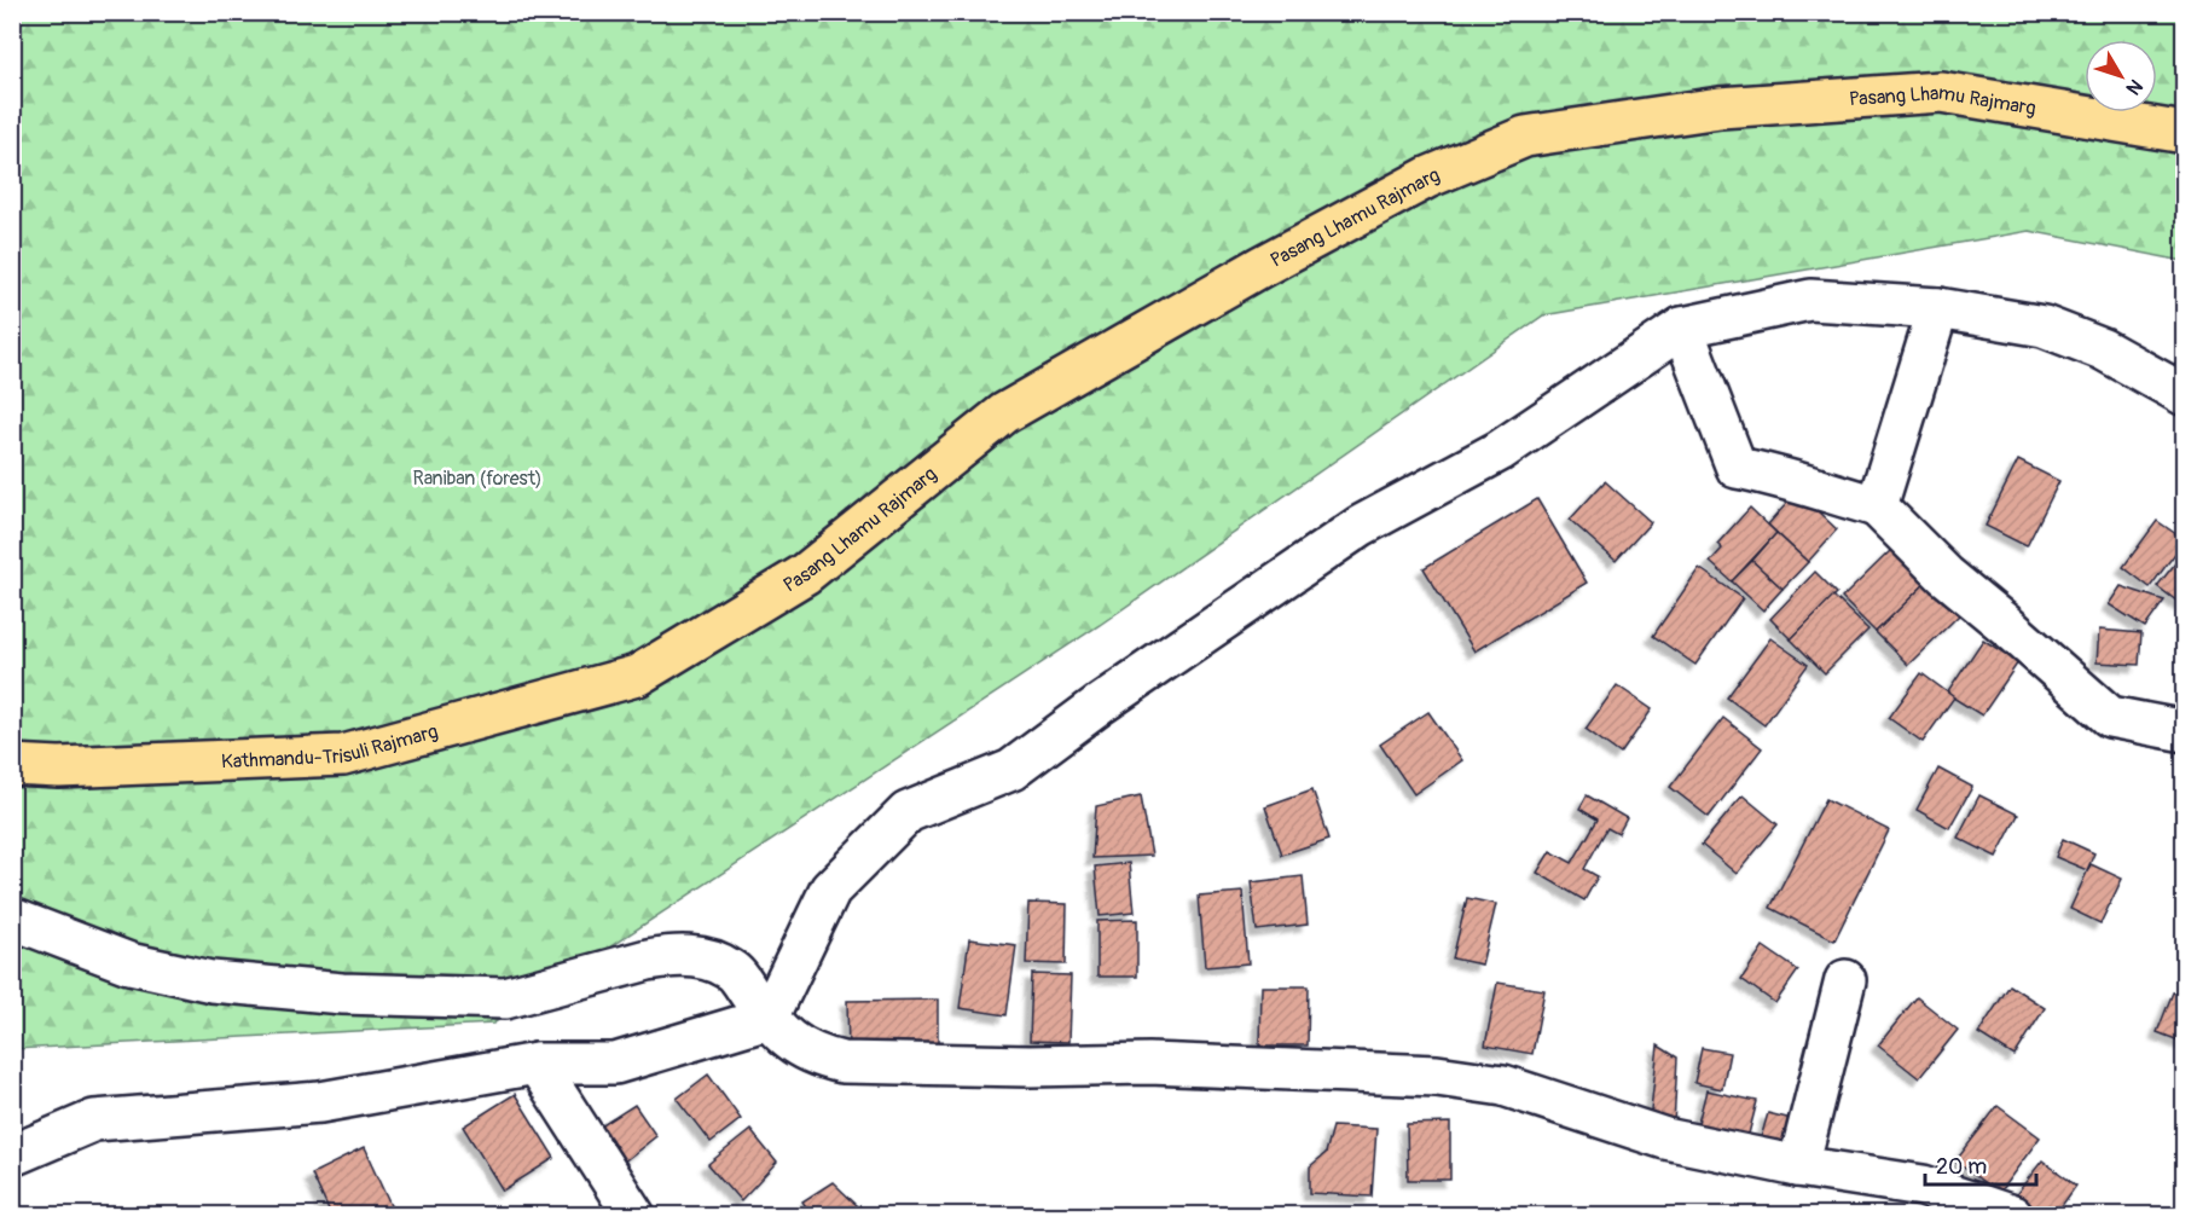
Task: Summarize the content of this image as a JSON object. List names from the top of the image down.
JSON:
{
  "streets": {
    "main road": ["Pasang Lhamu Rajmarg", "Kathmandu-Trisuli Rajmarg"]
  },
  "crossings": [
    ["Pasang Lhamu Rajmarg", "Kathmandu-Trisuli Rajmarg"]
  ],
  "parks": ["Raniban (forest)"],
  "scale_bar": "20 m",
  "north": "bottom right"
}
